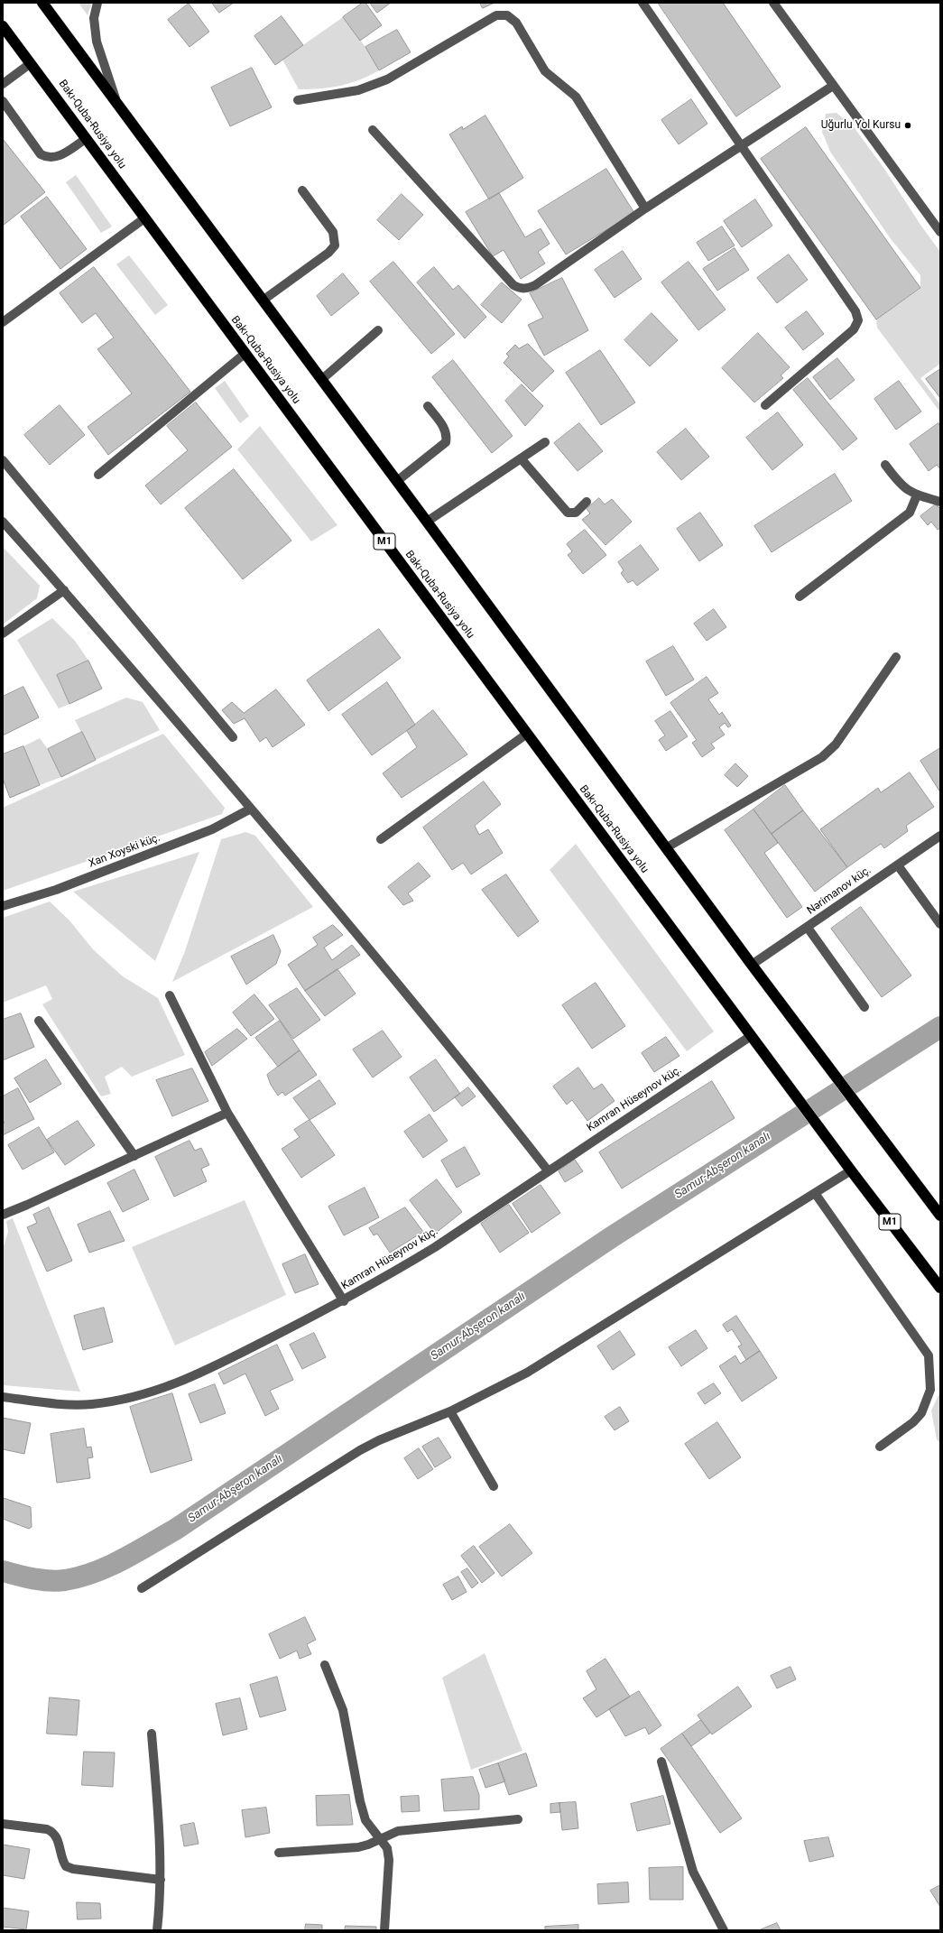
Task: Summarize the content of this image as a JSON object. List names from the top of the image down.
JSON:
{
  "streets": {
    "highway": ["Bakı-Quba-Rusiya yolu", "M1"],
    "street": ["Xan Xoyski küç.", "Nərimanov küç.", "Kamran Hüseynov küç."]
  },
  "crossings": [
    ["Bakı-Quba-Rusiya yolu", "M1"],
    ["Bakı-Quba-Rusiya yolu", "Kamran Hüseynov küç."]
  ],
  "water": ["Samur-Abşeron kanalı"],
  "places": ["Uğurlu Yol Kursu"]
}
